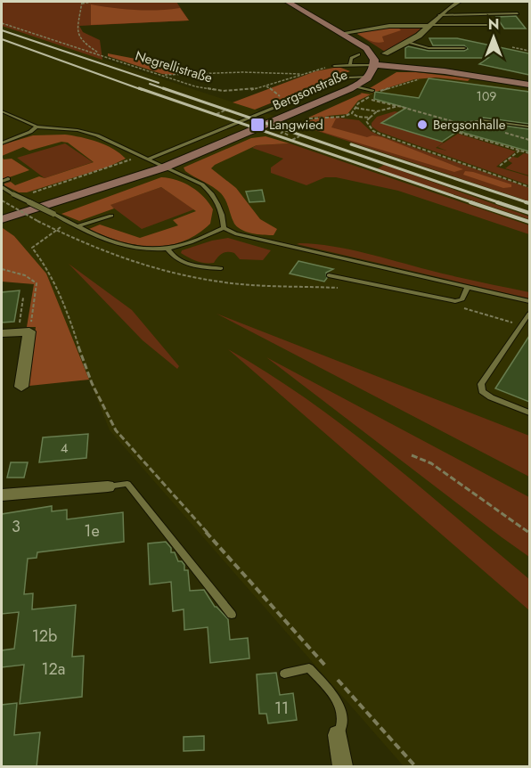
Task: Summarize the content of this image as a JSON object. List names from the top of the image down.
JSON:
{
  "streets": {
    "street": ["Bergsonstraße"],
    "path": ["Negrellistraße"]
  },
  "places": {
    "transit": ["Langwied"],
    "other": ["Bergsonhalle"]
  },
  "house_numbers": [
    "109",
    "4",
    "3",
    "1e",
    "12b",
    "12a",
    "11"
  ],
  "north": "top"
}
